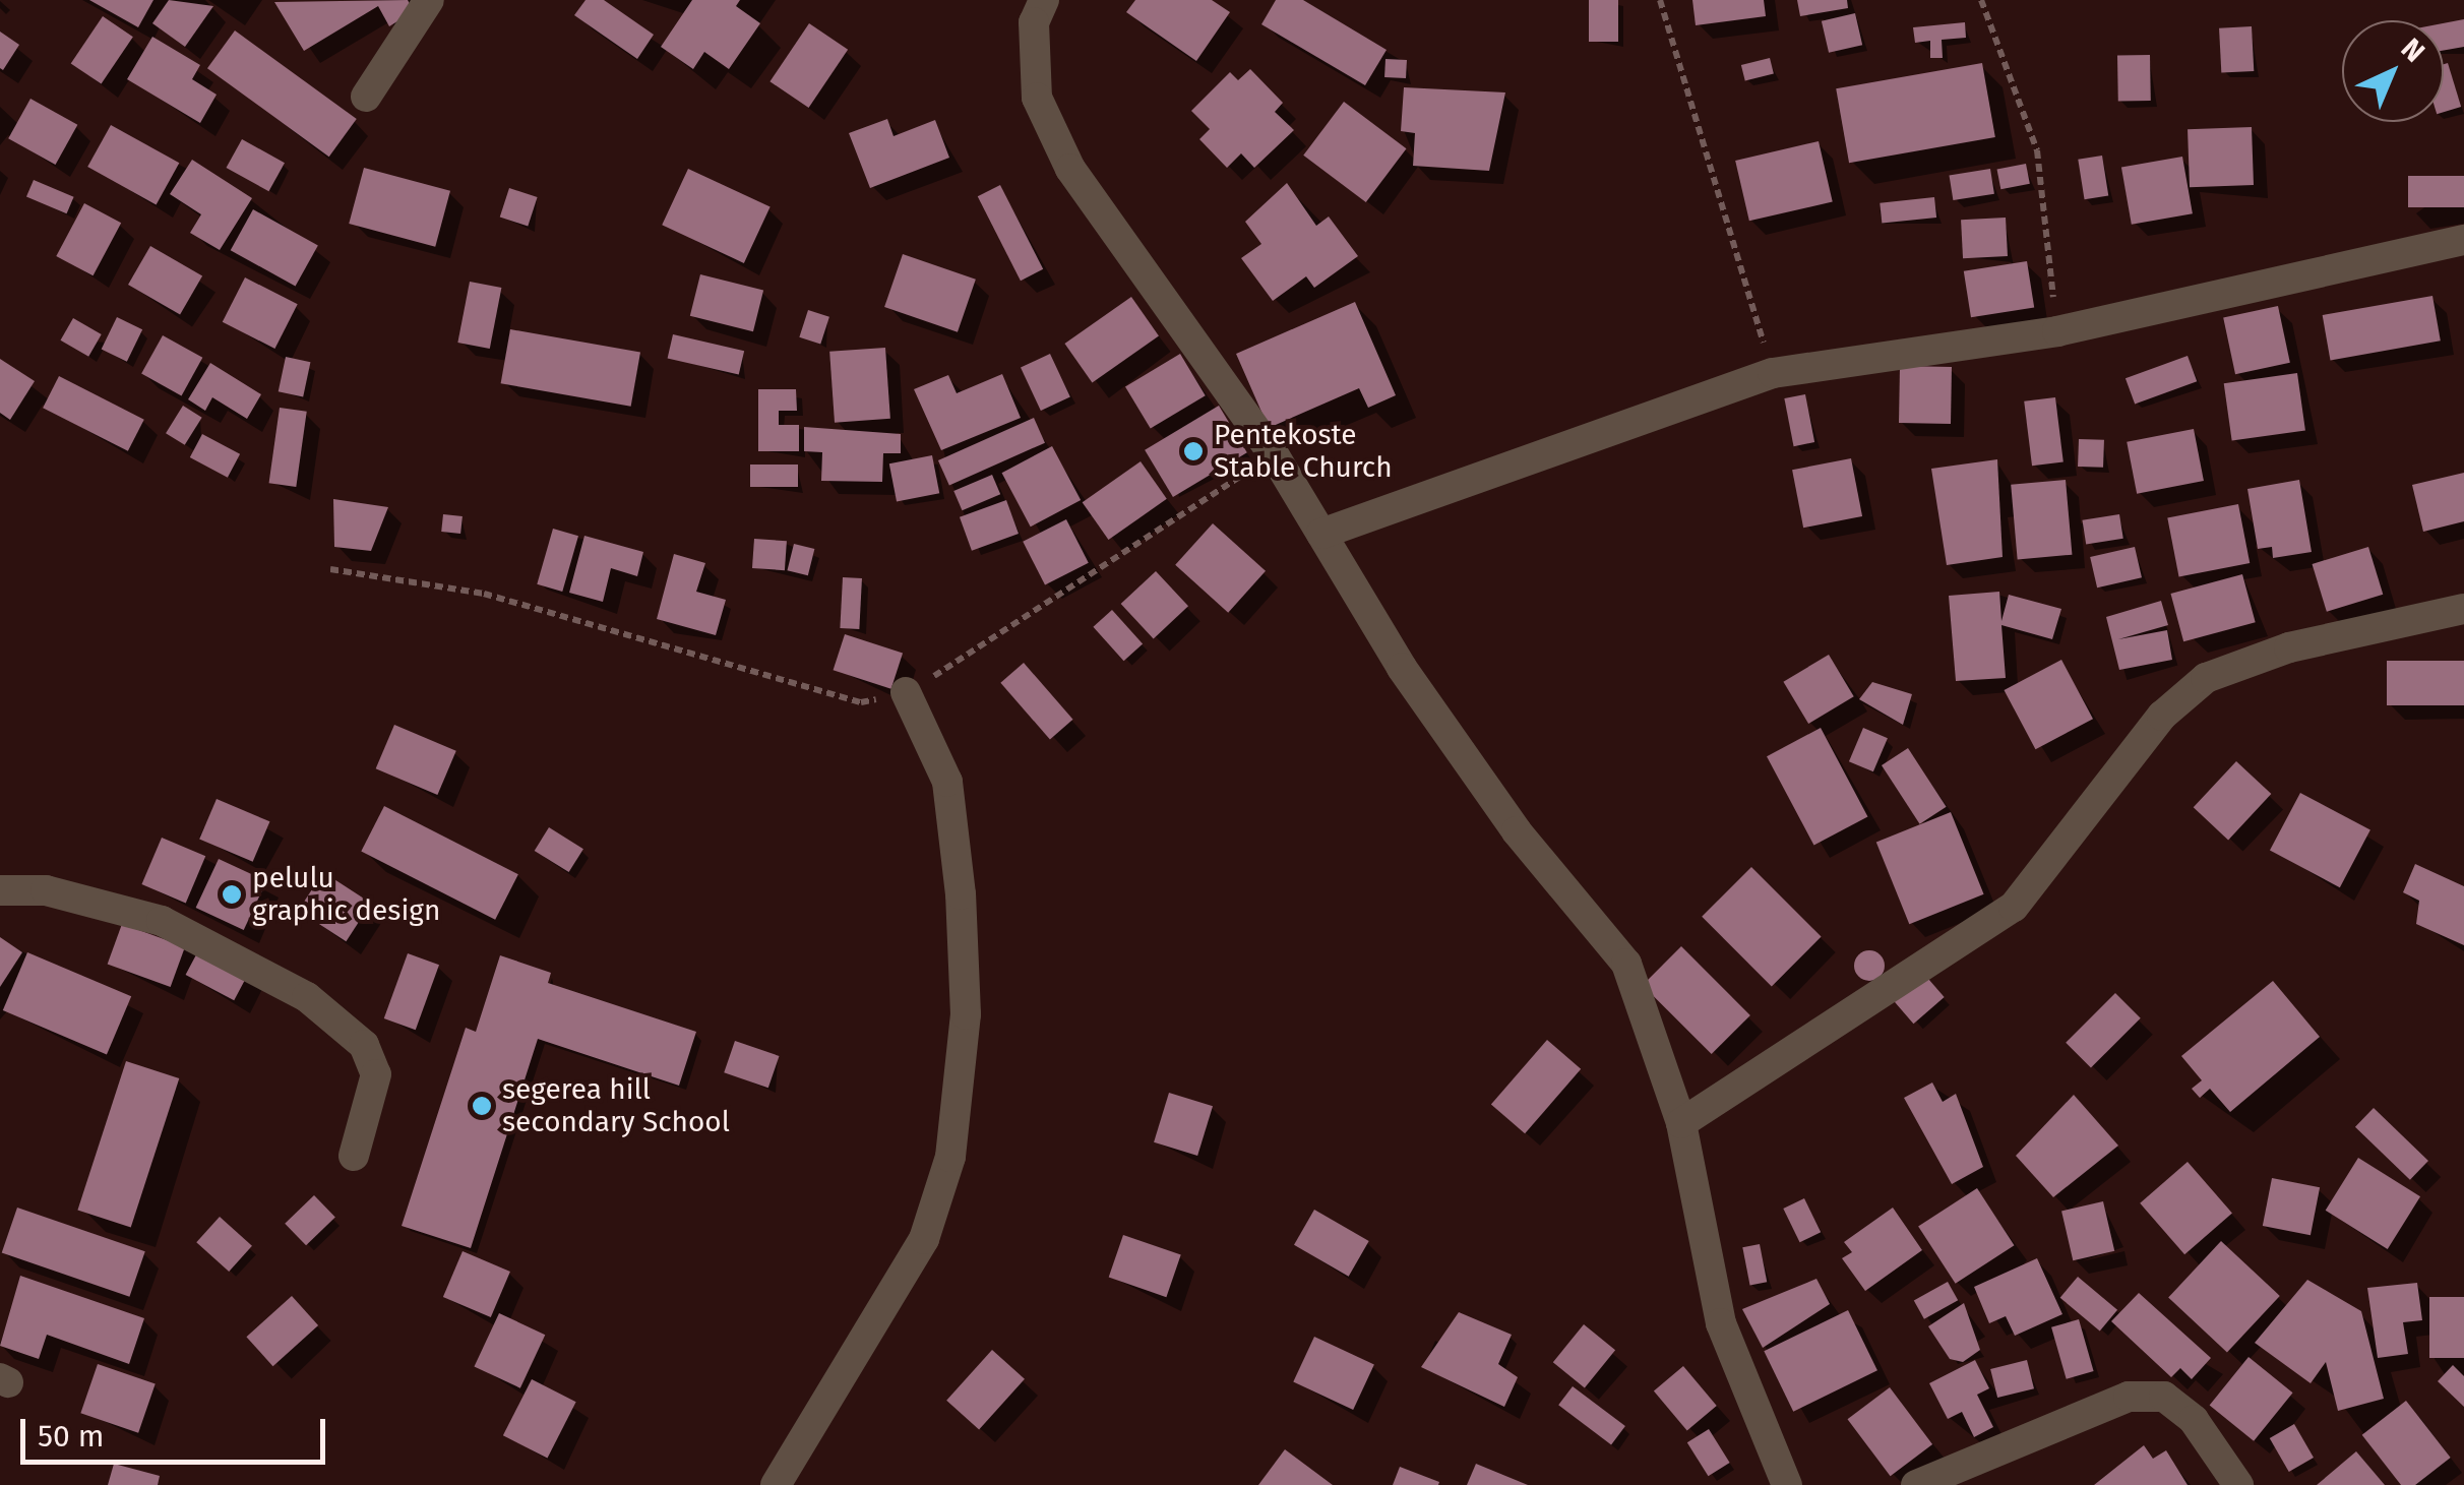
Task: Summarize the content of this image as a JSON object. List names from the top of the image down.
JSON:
{
  "places": ["Pentekoste Stable Church", "pelulu graphic design", "segerea hill secondary School"],
  "scale_bar": "50 m",
  "north": "top right"
}
